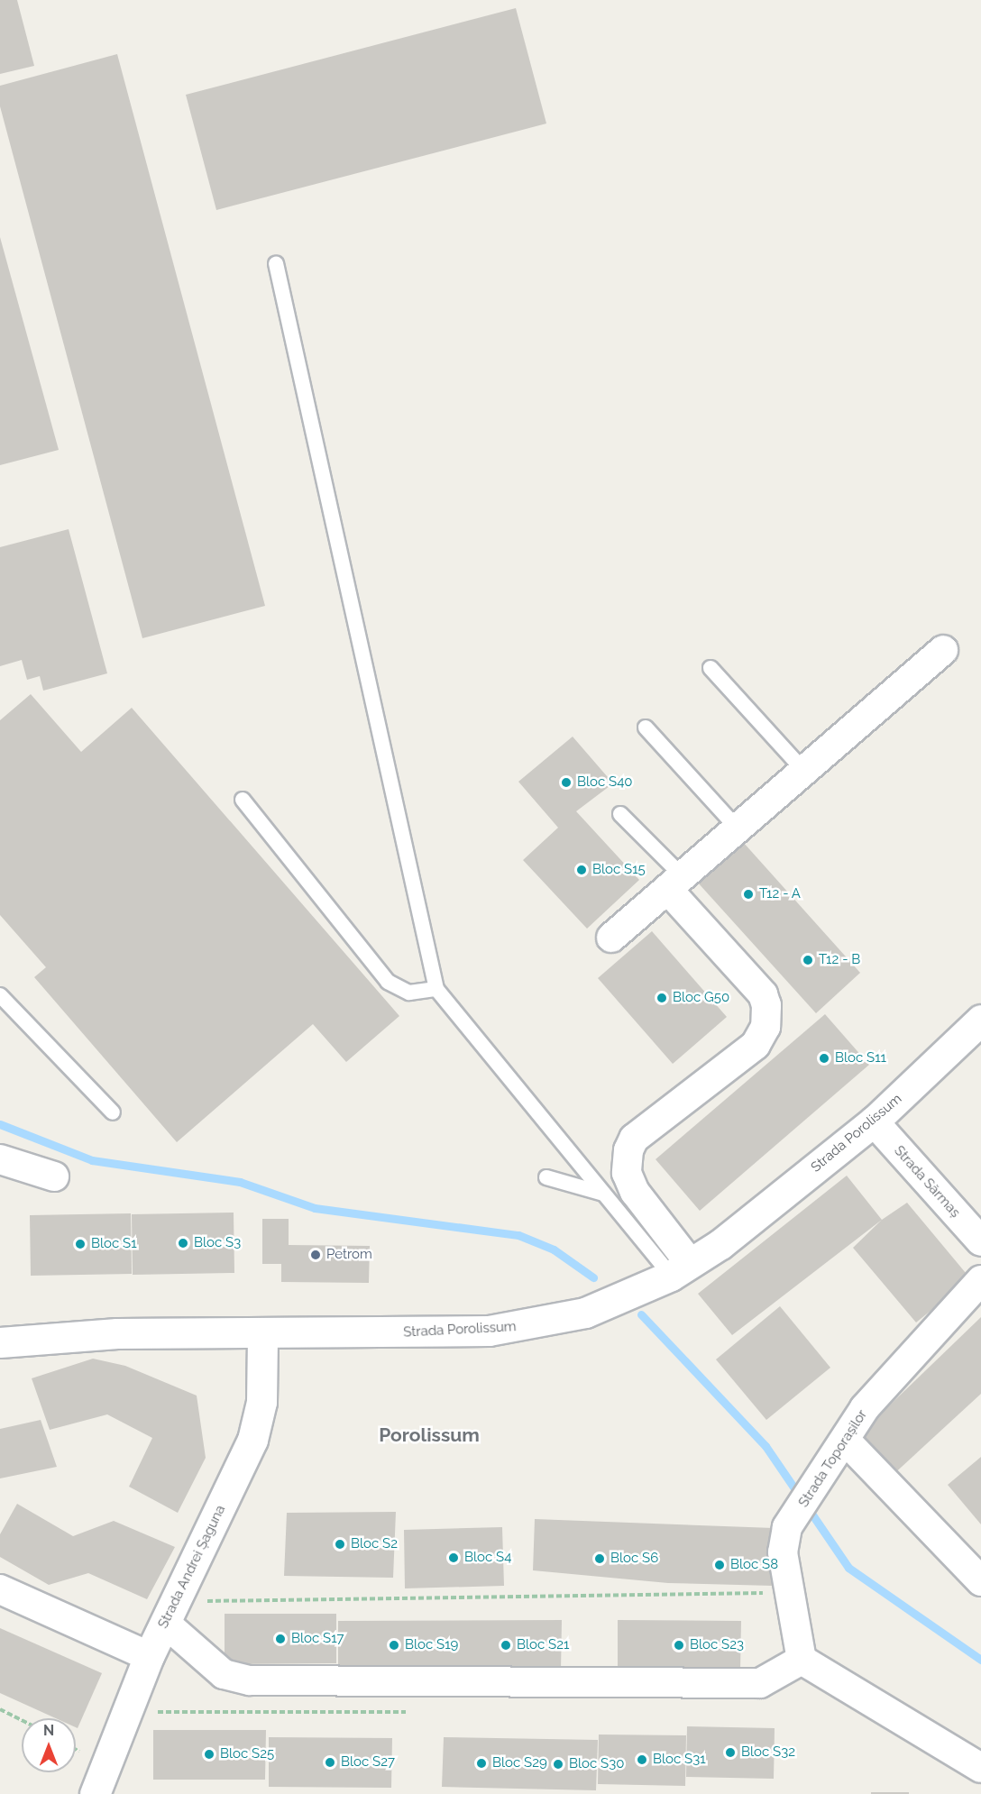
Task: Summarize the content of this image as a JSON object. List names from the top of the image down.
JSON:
{
  "streets": {
    "main road": ["Strada Porolissum", "Strada Andrei Șaguna"],
    "street": ["Strada Sărmaș", "Strada Toporașilor"]
  },
  "crossings": [
    ["Strada Porolissum", "Strada Sărmaș"],
    ["Strada Porolissum", "Strada Andrei Șaguna"]
  ],
  "districts": ["Porolissum"],
  "places": [
    "Bloc S40",
    "Bloc S15",
    "T12 - A",
    "T12 - B",
    "Bloc G50",
    "Bloc S11",
    "Bloc S3",
    "Bloc S1",
    "Petrom",
    "Bloc S2",
    "Bloc S4",
    "Bloc S6",
    "Bloc S8",
    "Bloc S17",
    "Bloc S19",
    "Bloc S21",
    "Bloc S23",
    "Bloc S32",
    "Bloc S25",
    "Bloc S31",
    "Bloc S27",
    "Bloc S29",
    "Bloc S30"
  ],
  "north": "top"
}
